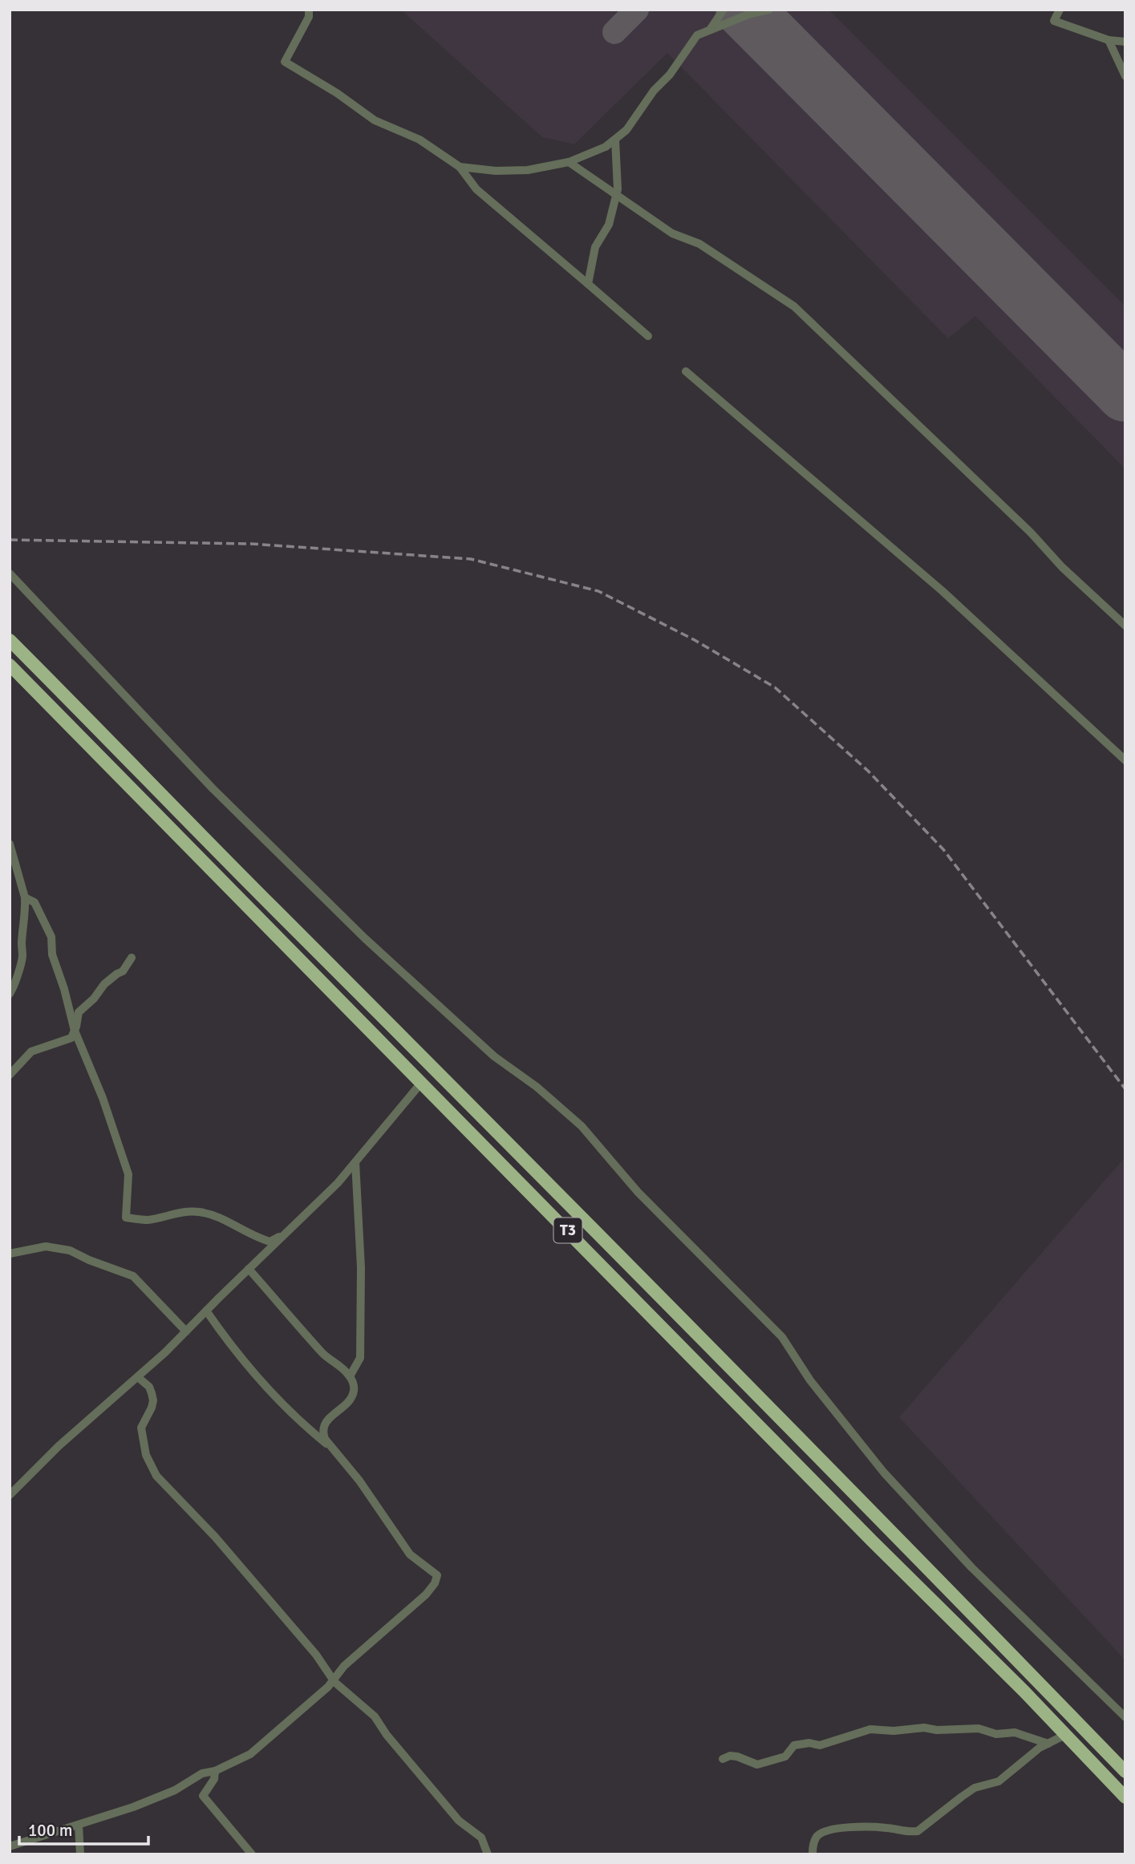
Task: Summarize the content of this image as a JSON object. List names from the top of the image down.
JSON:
{
  "streets": {
    "highway": ["T3"]
  },
  "scale_bar": "100 m"
}
